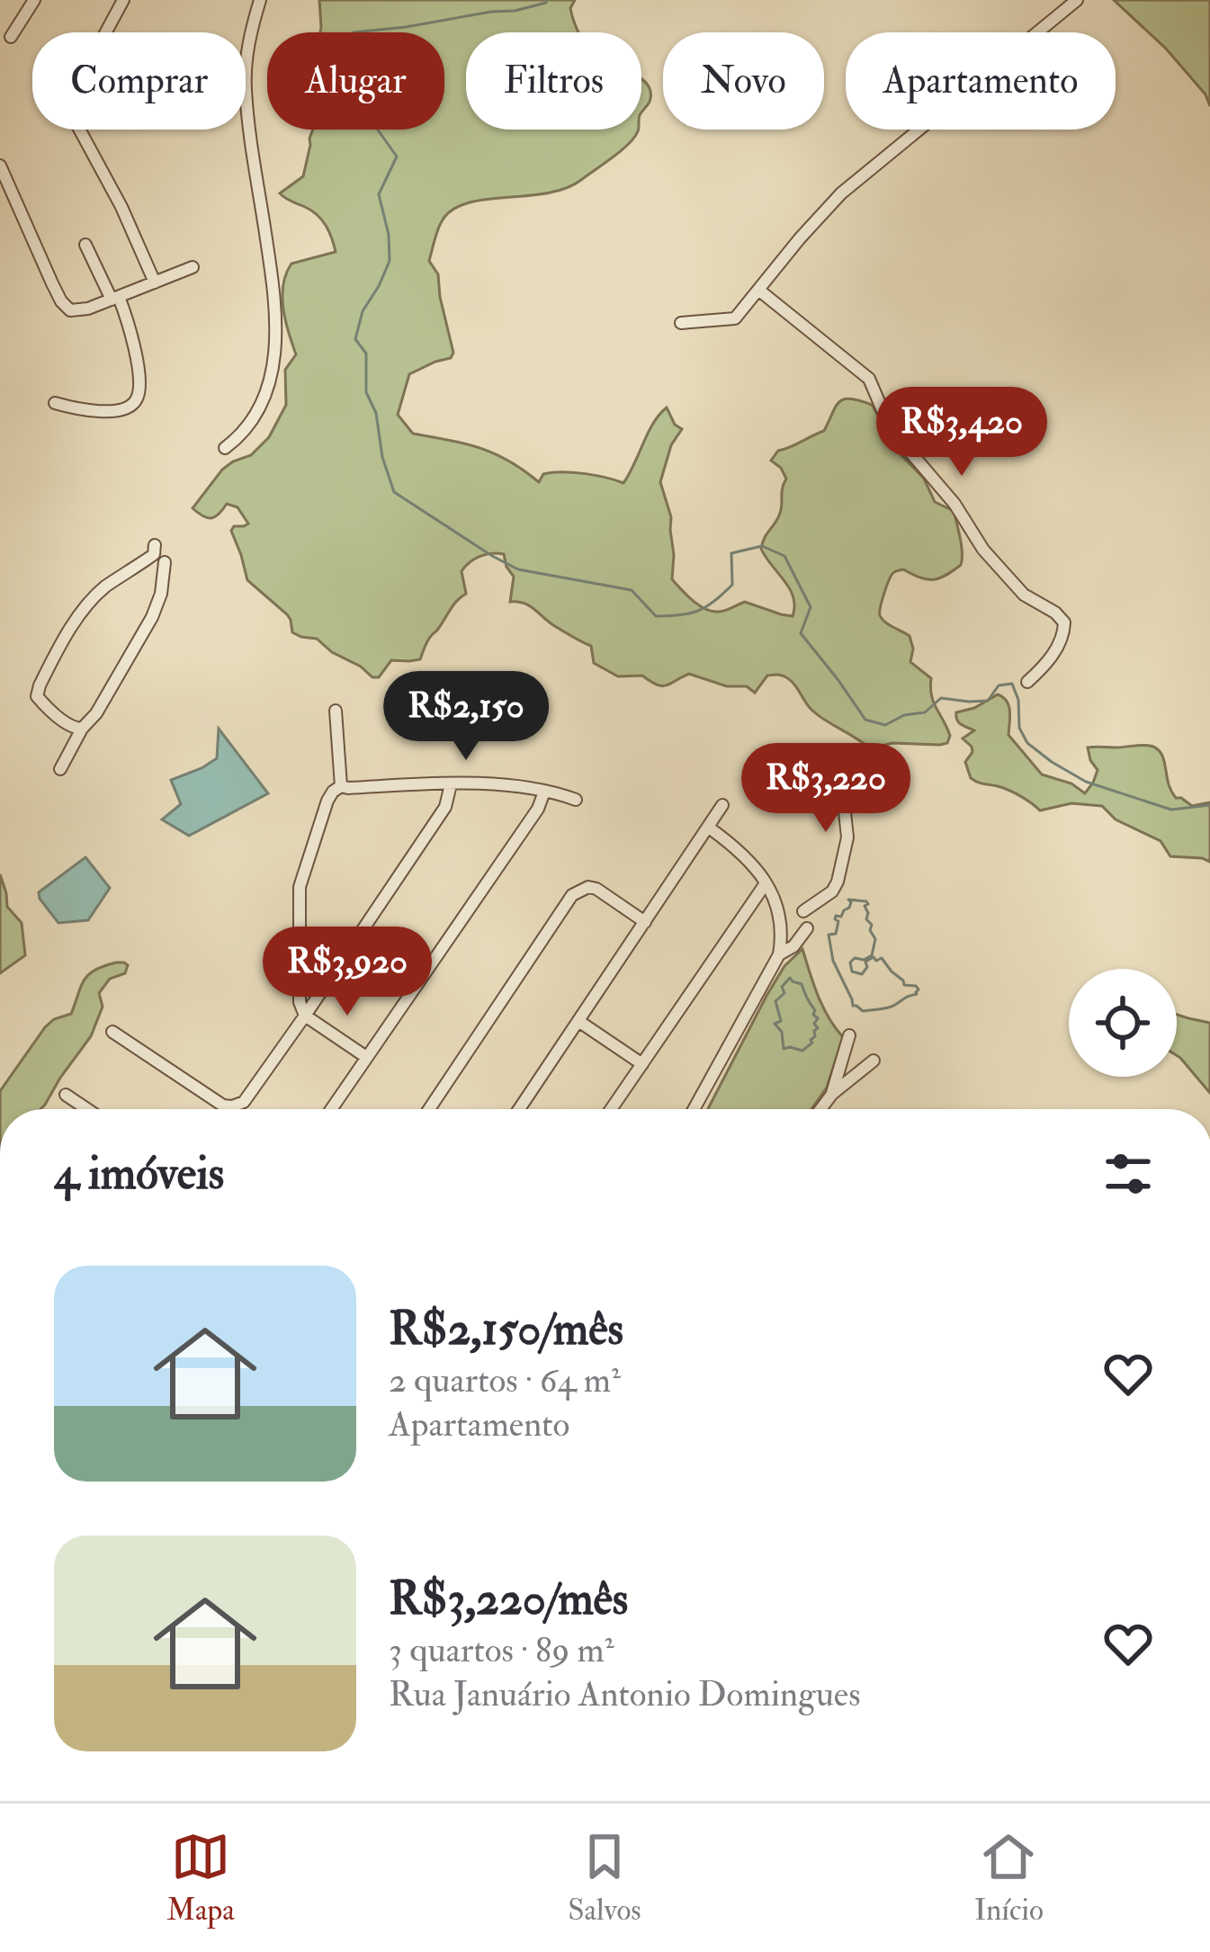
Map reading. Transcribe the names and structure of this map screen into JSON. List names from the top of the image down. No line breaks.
{"page":{"chip":["Comprar","Alugar","Filtros","Novo","Apartamento"],"price":["R$3,420","R$2,150","R$3,220","R$3,920"],"heading":"4 imóveis","list":[{"name":"R$2,150/mês","note":"2 quartos · 64 m² · Apartamento"},{"name":"R$3,220/mês","note":"3 quartos · 89 m² · Rua Januário Antonio Domingues"}],"tabs":["Mapa","Salvos","Início"]}}
